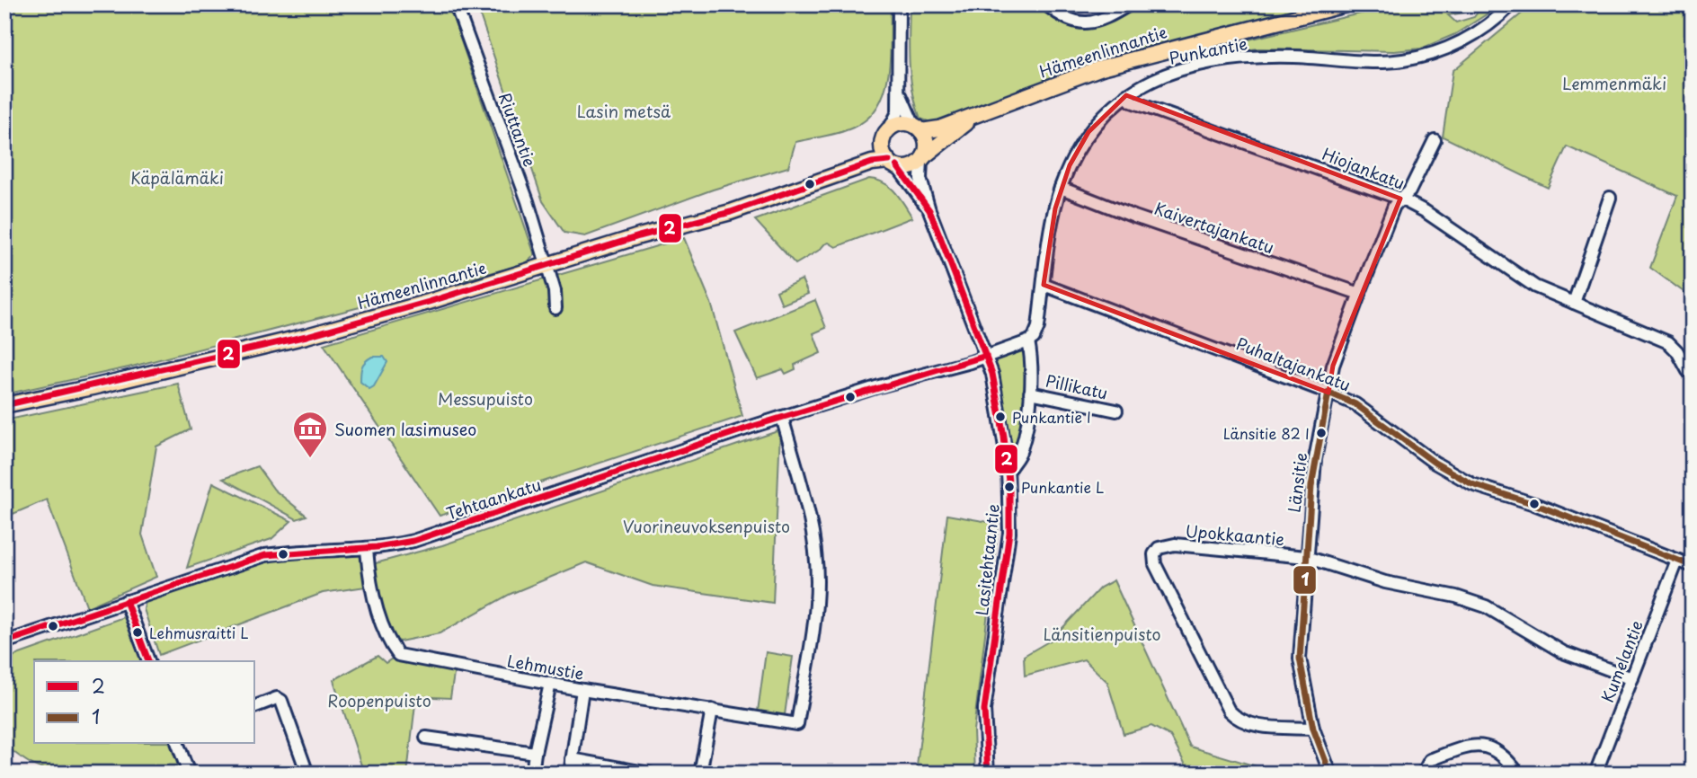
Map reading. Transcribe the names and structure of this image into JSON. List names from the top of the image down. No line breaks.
{"streets":{"main road":["Hämeenlinnantie"],"street":["Punkantie","Riuttantie","Hiojankatu","Kaivertajankatu","Puhaltajankatu","Pillikatu","Länsitie","Tehtaankatu","Upokkaantie","Lasitehtaantie","Kumelantie","Lehmustie"]},"crossings":[["Punkantie","Hiojankatu"],["Punkantie","Kaivertajankatu"],["Punkantie","Puhaltajankatu"],["Punkantie","Pillikatu"],["Punkantie","Lasitehtaantie"],["Hämeenlinnantie","Riuttantie"],["Hämeenlinnantie","Lasitehtaantie"],["Hiojankatu","Länsitie"],["Kaivertajankatu","Länsitie"],["Puhaltajankatu","Länsitie"],["Puhaltajankatu","Kumelantie"],["Länsitie","Upokkaantie"],["Tehtaankatu","Lasitehtaantie"],["Tehtaankatu","Lehmustie"],["Upokkaantie","Kumelantie"]],"parks":["Lemmenmäki","Lasin metsä","Käpälämäki","Messupuisto","Vuorineuvoksenpuisto","Länsitienpuisto","Roopenpuisto"],"places":{"other":["Punkantie I","Länsitie 82 I","Punkantie L","Lehmusraitti L"],"museum":["Suomen lasimuseo"]},"lines":["transit line 2","transit line 1"],"legend":["2","1"]}
